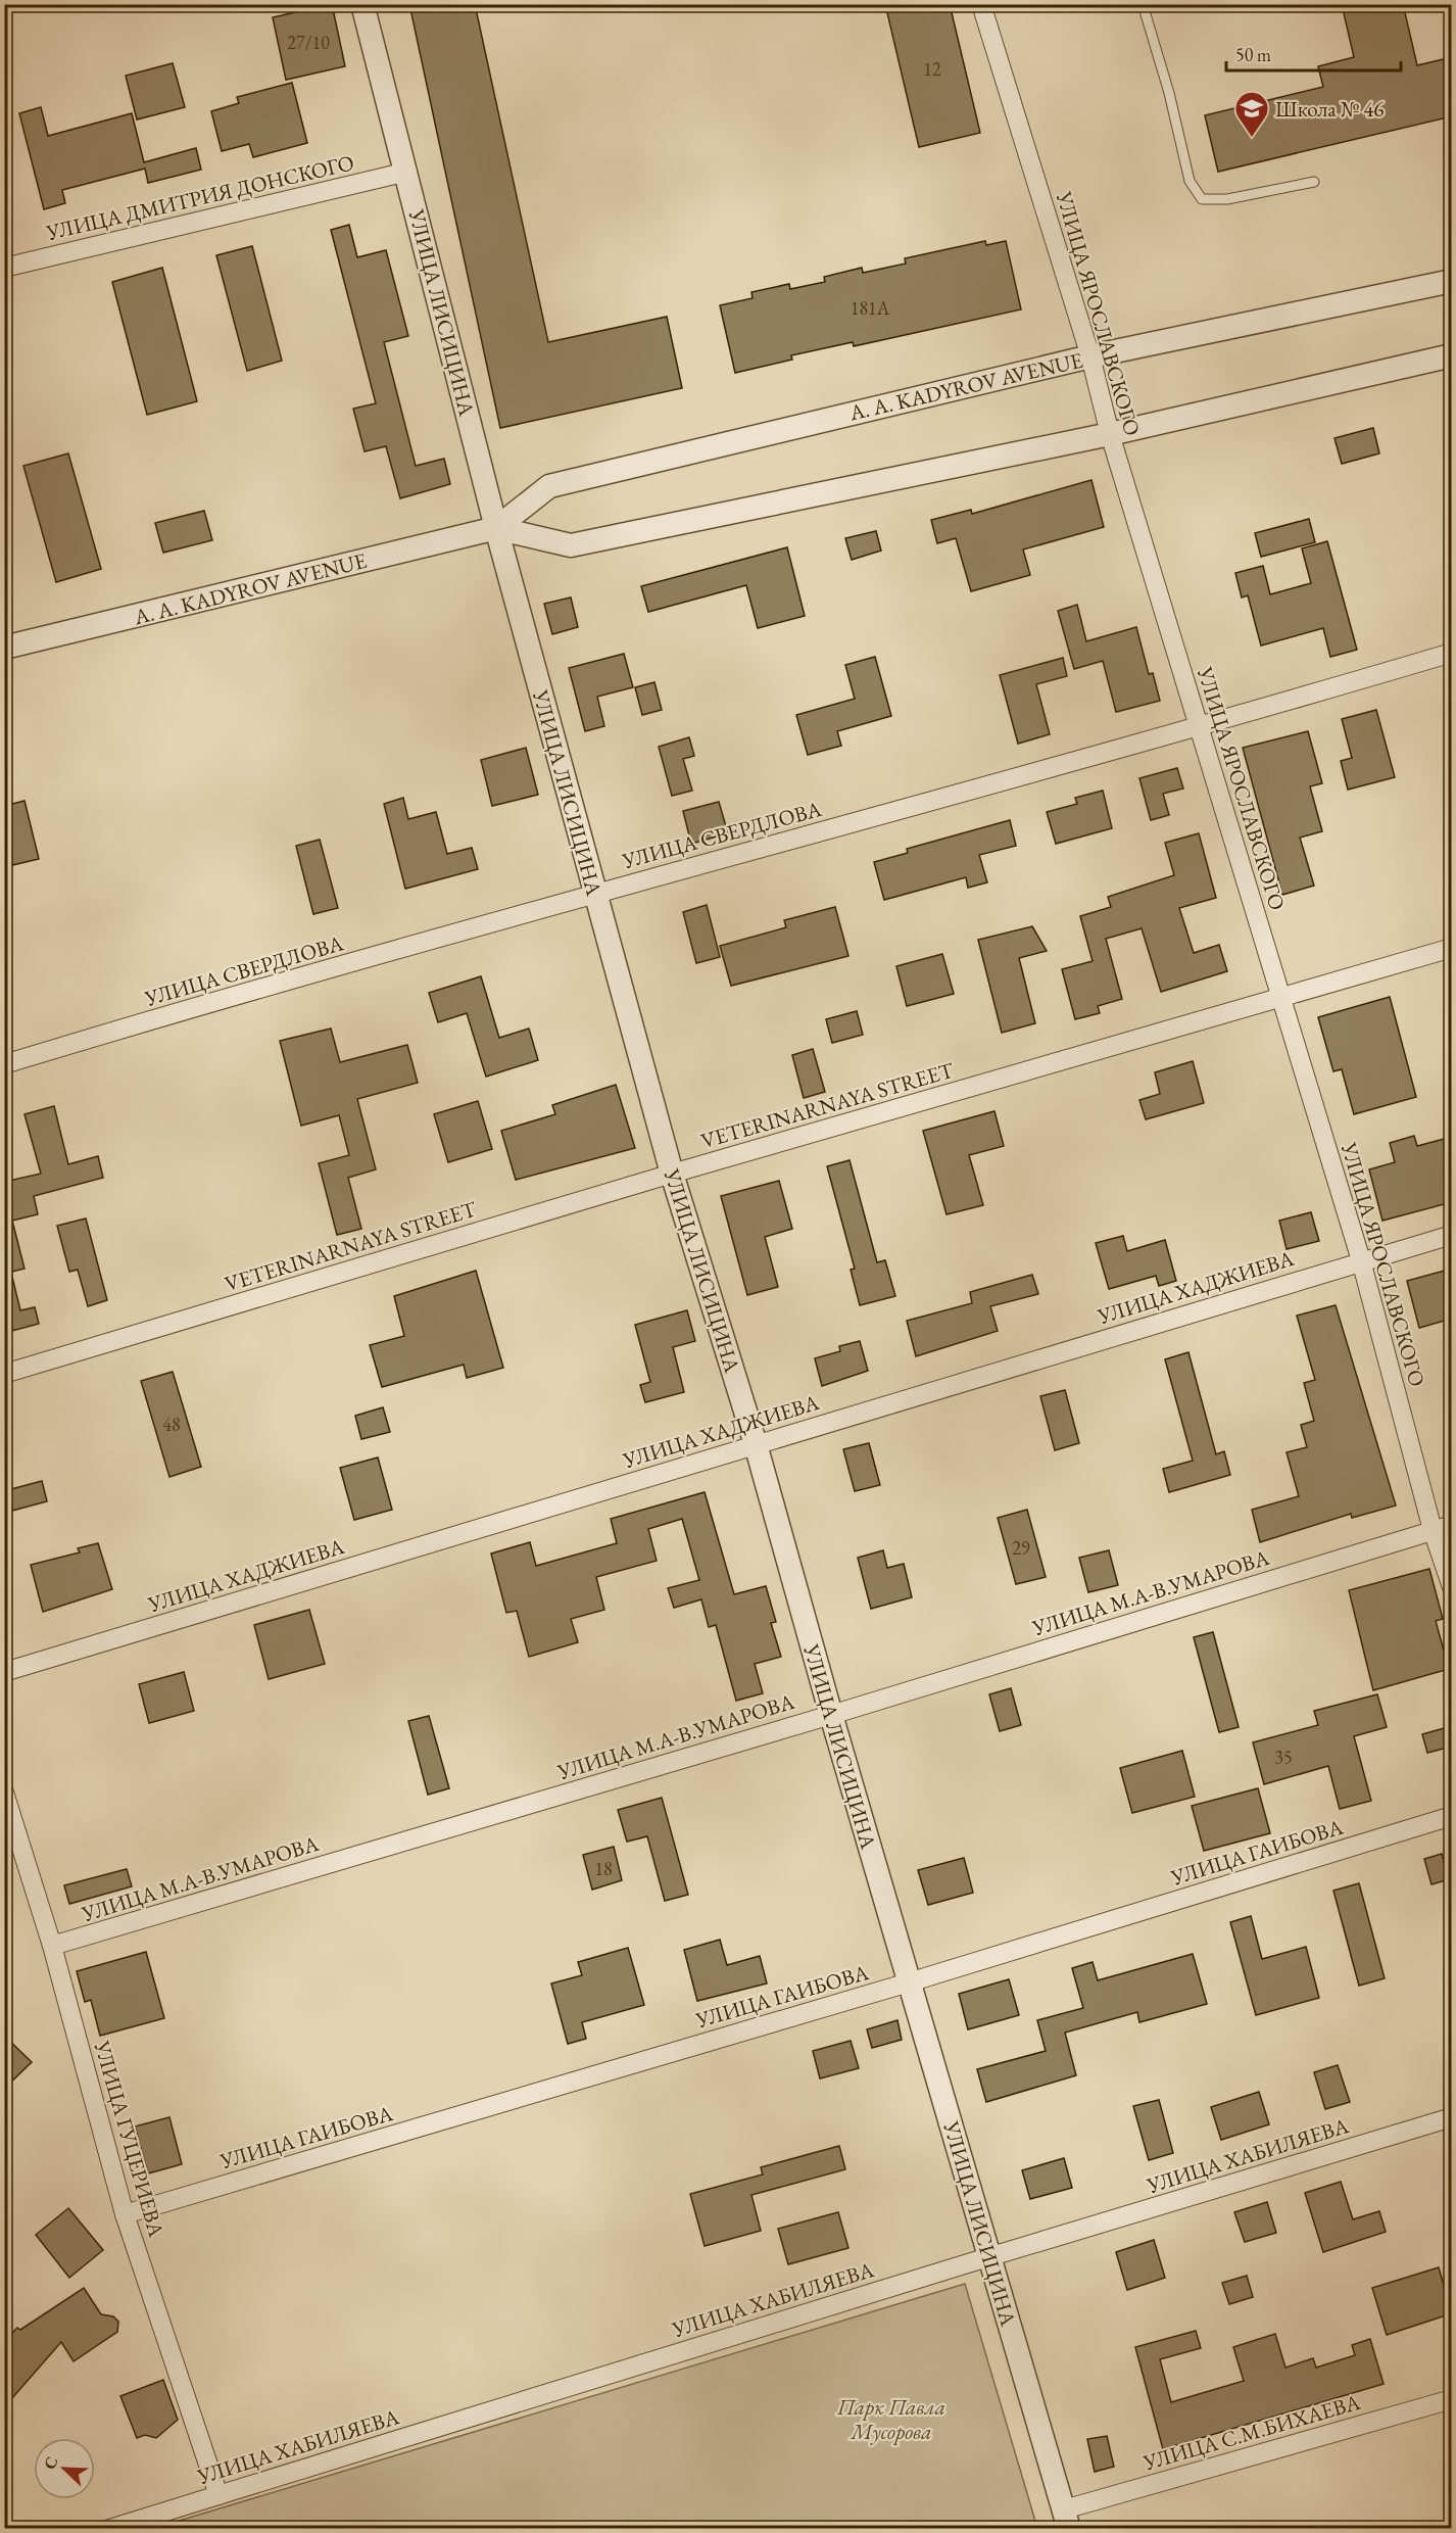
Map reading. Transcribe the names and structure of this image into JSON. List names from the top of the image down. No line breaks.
{"streets":{"street":["УЛИЦА ДМИТРИЯ ДОНСКОГО","УЛИЦА ЛИСИЦИНА","УЛИЦА ЯРОСЛАВСКОГО","A. A. KADYROV AVENUE","УЛИЦА СВЕРДЛОВА","VETERINARNAYA STREET","УЛИЦА ХАДЖИЕВА","УЛИЦА М.А-В.УМАРОВА","УЛИЦА ГАИБОВА","УЛИЦА ГУЦЕРИЕВА","УЛИЦА ХАБИЛЯЕВА","УЛИЦА С.М.БИХАЕВА"]},"crossings":[["УЛИЦА ДМИТРИЯ ДОНСКОГО","УЛИЦА ЛИСИЦИНА"],["УЛИЦА ЛИСИЦИНА","A. A. KADYROV AVENUE"],["УЛИЦА ЛИСИЦИНА","УЛИЦА СВЕРДЛОВА"],["УЛИЦА ЛИСИЦИНА","VETERINARNAYA STREET"],["УЛИЦА ЛИСИЦИНА","УЛИЦА ХАДЖИЕВА"],["УЛИЦА ЛИСИЦИНА","УЛИЦА М.А-В.УМАРОВА"],["УЛИЦА ЛИСИЦИНА","УЛИЦА ГАИБОВА"],["УЛИЦА ЛИСИЦИНА","УЛИЦА ХАБИЛЯЕВА"],["УЛИЦА ЛИСИЦИНА","УЛИЦА С.М.БИХАЕВА"],["УЛИЦА ЯРОСЛАВСКОГО","A. A. KADYROV AVENUE"],["УЛИЦА ЯРОСЛАВСКОГО","УЛИЦА СВЕРДЛОВА"],["УЛИЦА ЯРОСЛАВСКОГО","VETERINARNAYA STREET"],["УЛИЦА ЯРОСЛАВСКОГО","УЛИЦА ХАДЖИЕВА"],["УЛИЦА ЯРОСЛАВСКОГО","УЛИЦА М.А-В.УМАРОВА"],["УЛИЦА М.А-В.УМАРОВА","УЛИЦА ГУЦЕРИЕВА"],["УЛИЦА ГАИБОВА","УЛИЦА ГУЦЕРИЕВА"],["УЛИЦА ГУЦЕРИЕВА","УЛИЦА ХАБИЛЯЕВА"]],"parks":["Парк Павла Мусорова"],"places":{"school or university":["Школа № 46"]},"house_numbers":["27/10","12","181А","48","29","35","18"],"scale_bar":"50 m","north":"top left"}
